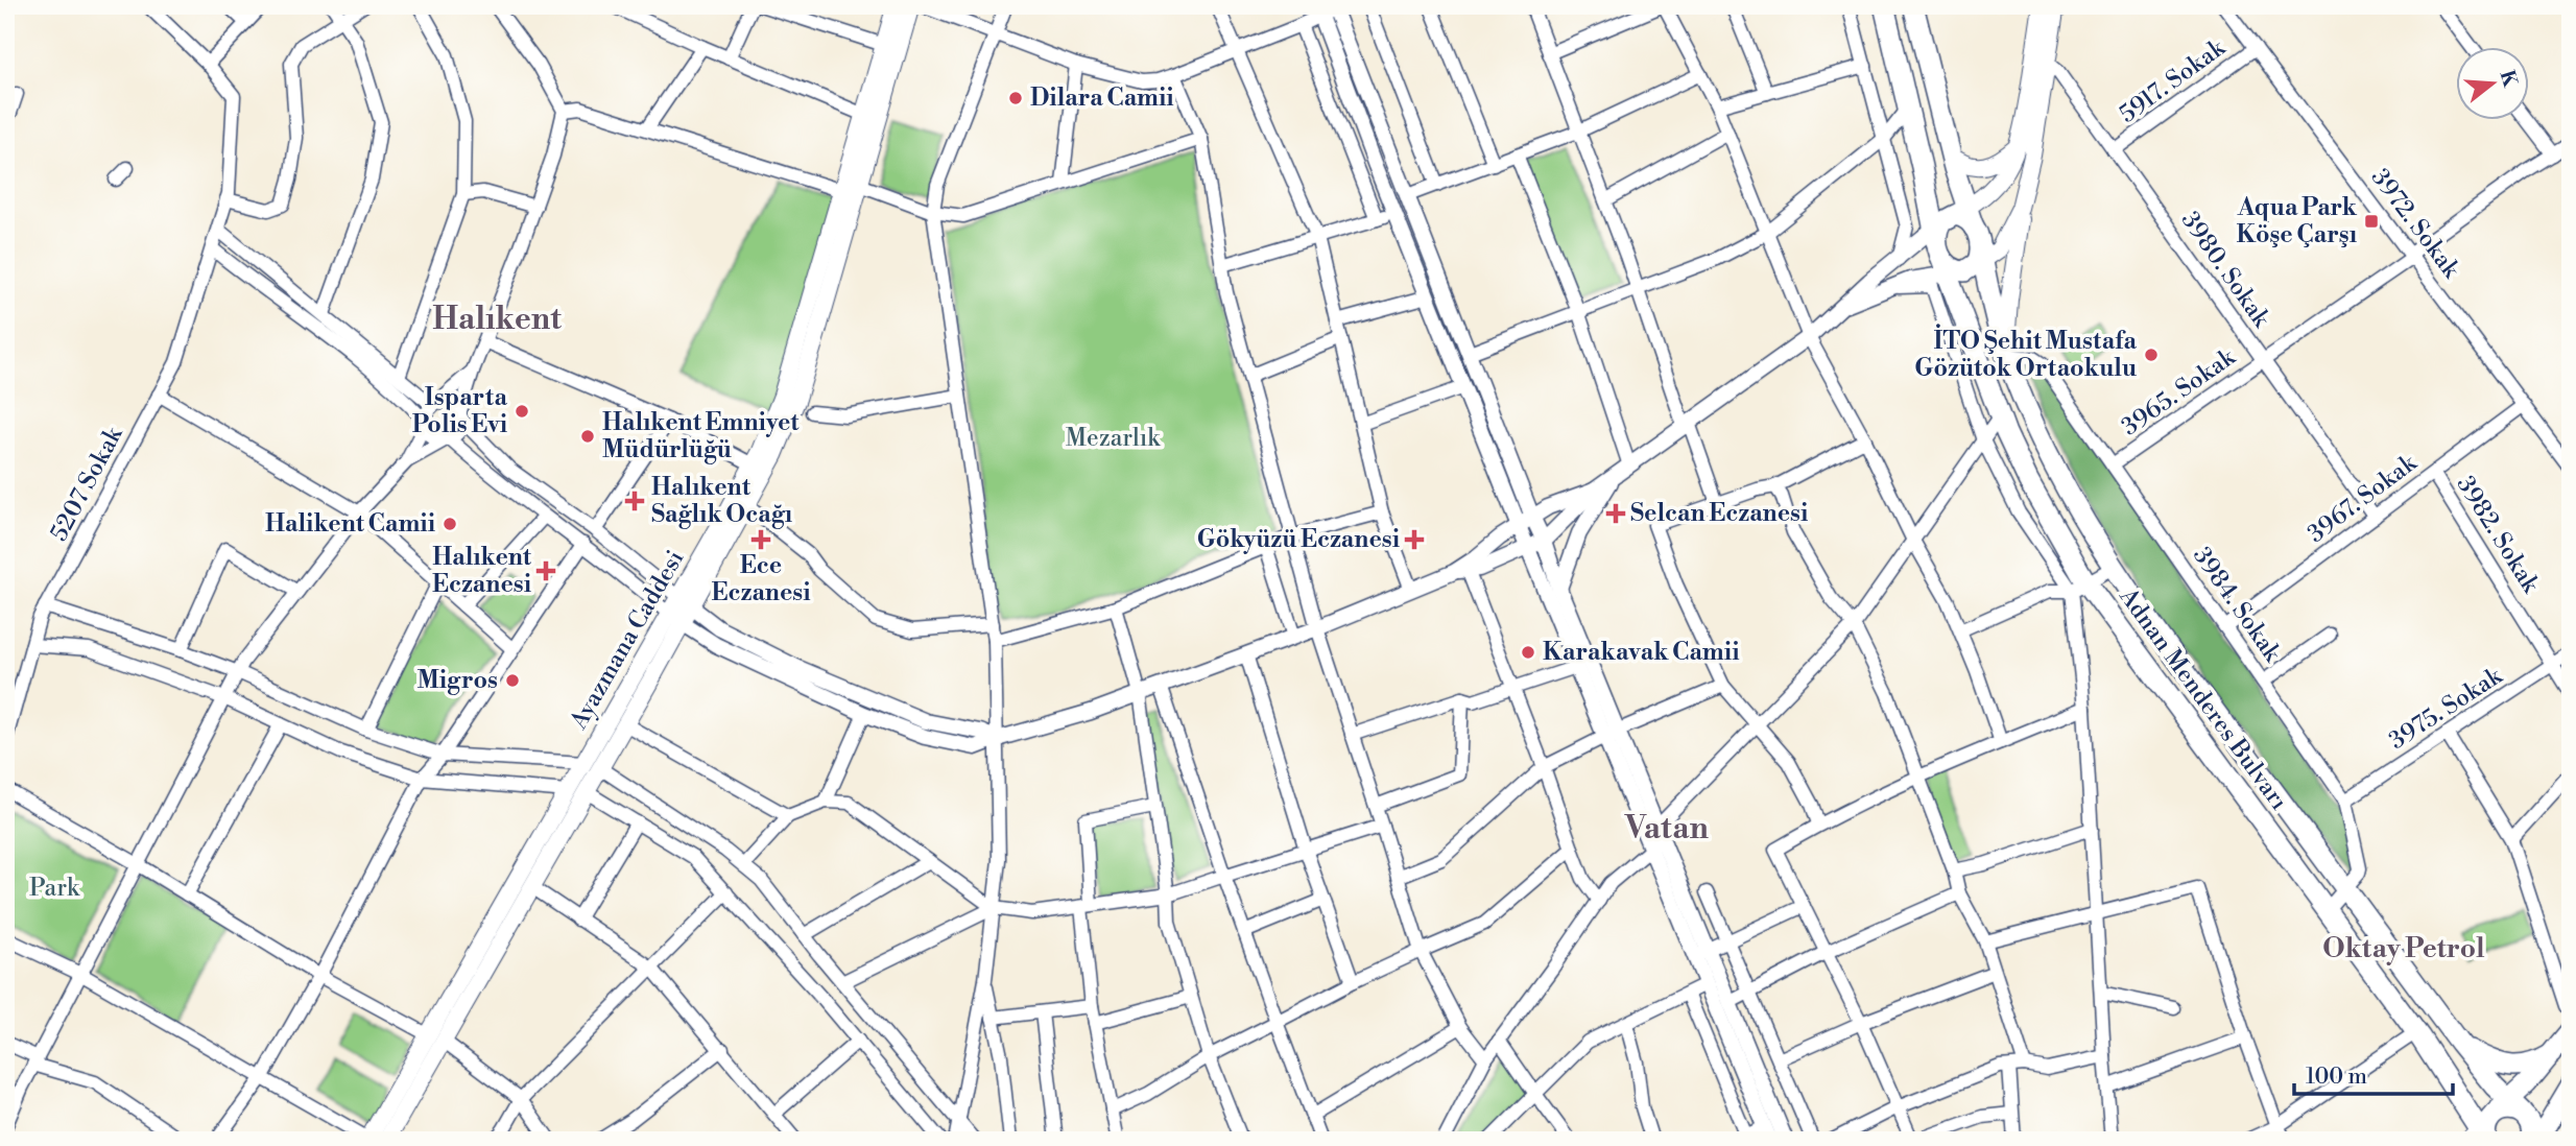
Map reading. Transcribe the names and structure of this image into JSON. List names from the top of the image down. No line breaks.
{"streets":{"main road":["Ayazmana Caddesi","Adnan Menderes Bulvarı"],"street":["5917. Sokak","3972. Sokak","3980. Sokak","3965. Sokak","5207 Sokak","3967. Sokak","3982. Sokak","3984. Sokak","3975. Sokak"]},"crossings":[["5917. Sokak","3972. Sokak"],["5917. Sokak","3980. Sokak"],["3972. Sokak","3965. Sokak"],["3972. Sokak","3967. Sokak"],["3980. Sokak","3965. Sokak"],["3980. Sokak","3967. Sokak"],["3965. Sokak","3984. Sokak"],["3967. Sokak","3982. Sokak"],["3967. Sokak","3984. Sokak"],["3982. Sokak","3975. Sokak"],["3984. Sokak","Adnan Menderes Bulvarı"],["3984. Sokak","3975. Sokak"]],"districts":["Halıkent","Vatan","Oktay Petrol"],"parks":["Mezarlık","Park"],"places":{"other":["Dilara Camii","İTO Şehit Mustafa Gözütok Ortaokulu","Isparta Polis Evi","Halıkent Emniyet Müdürlüğü","Halikent Camii","Karakavak Camii","Migros"],"transit":["Aqua Park Köşe Çarşı"],"health":["Halıkent Sağlık Ocağı","Selcan Eczanesi","Ece Eczanesi","Gökyüzü Eczanesi","Halıkent Eczanesi"]},"scale_bar":"100 m","north":"right"}
